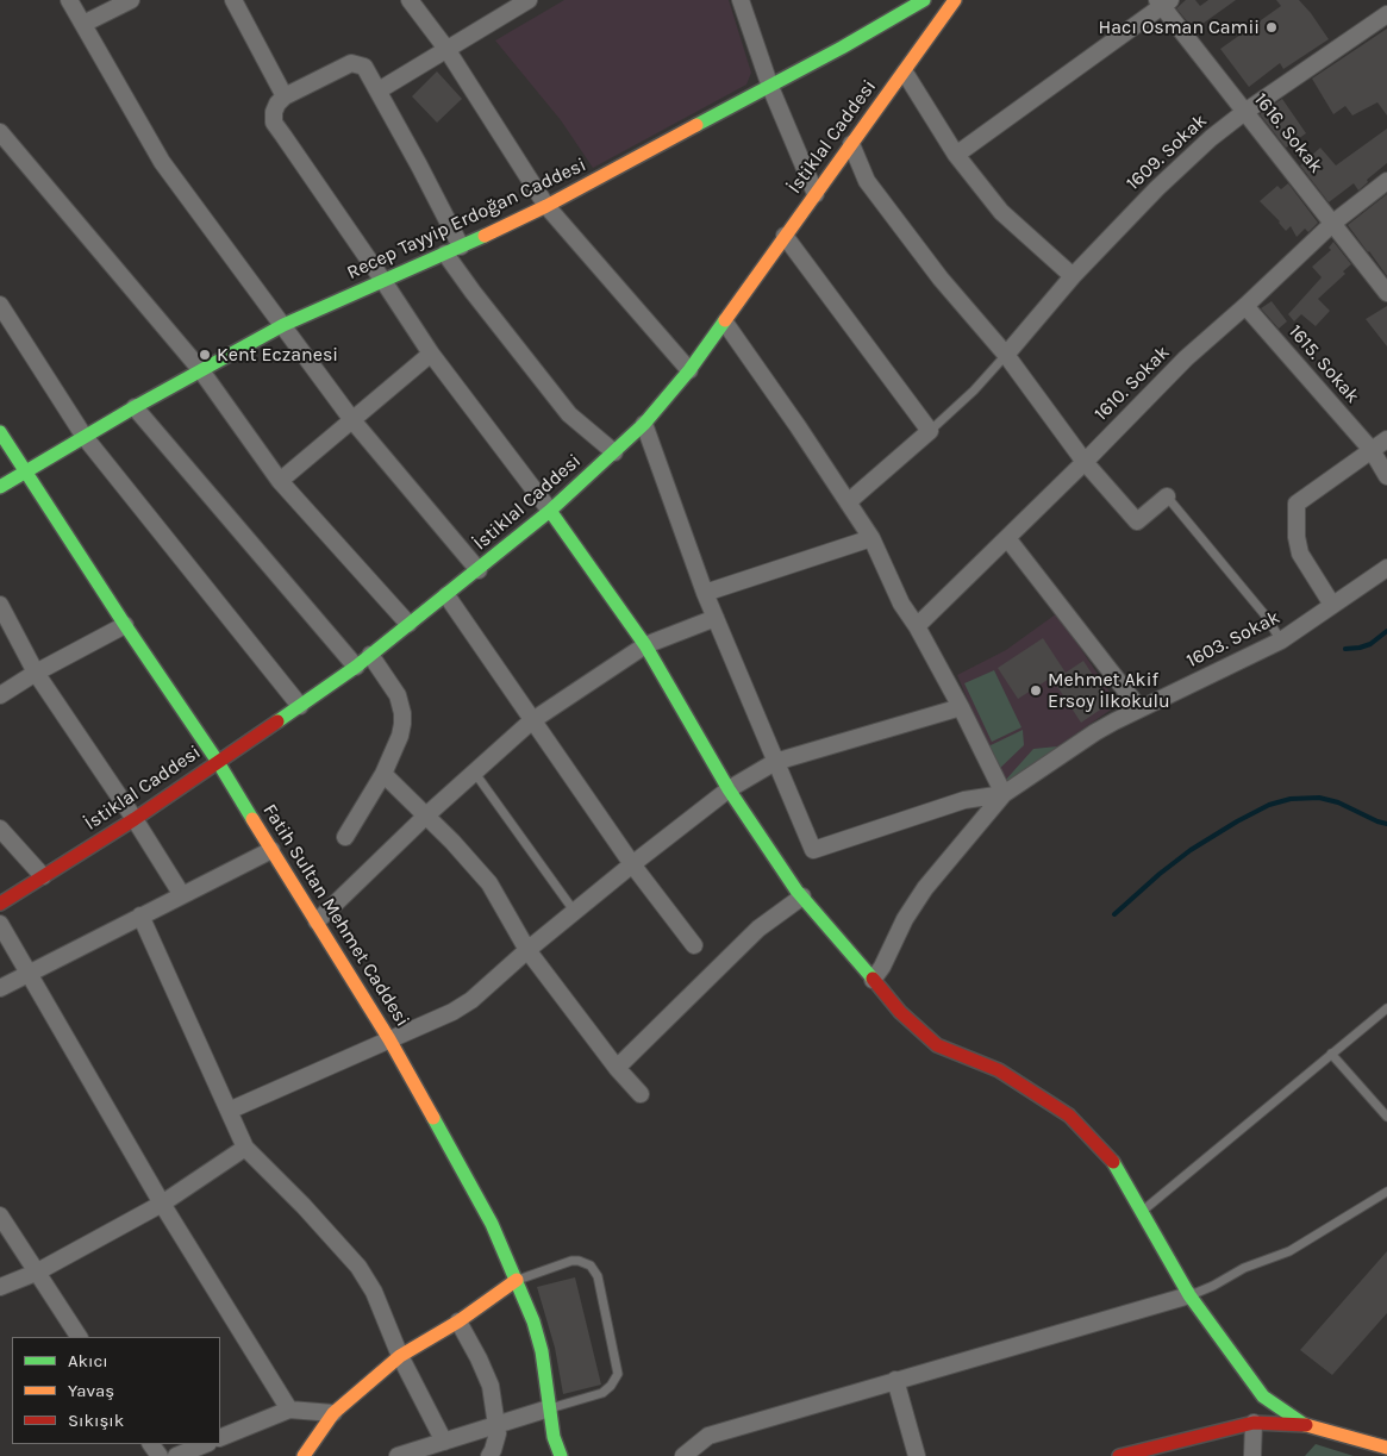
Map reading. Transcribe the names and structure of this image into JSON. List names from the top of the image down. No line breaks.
{"streets":{"street":["1616. Sokak","İstiklal Caddesi","1609. Sokak","Recep Tayyip Erdoğan Caddesi","1615. Sokak","1610. Sokak","1603. Sokak","Fatih Sultan Mehmet Caddesi"]},"crossings":[["1616. Sokak","1609. Sokak"],["1616. Sokak","1610. Sokak"],["İstiklal Caddesi","Fatih Sultan Mehmet Caddesi"],["Recep Tayyip Erdoğan Caddesi","Fatih Sultan Mehmet Caddesi"],["1615. Sokak","1610. Sokak"]],"places":["Hacı Osman Camii","Kent Eczanesi","Mehmet Akif Ersoy İlkokulu"],"legend":["Akıcı","Yavaş","Sıkışık"]}
